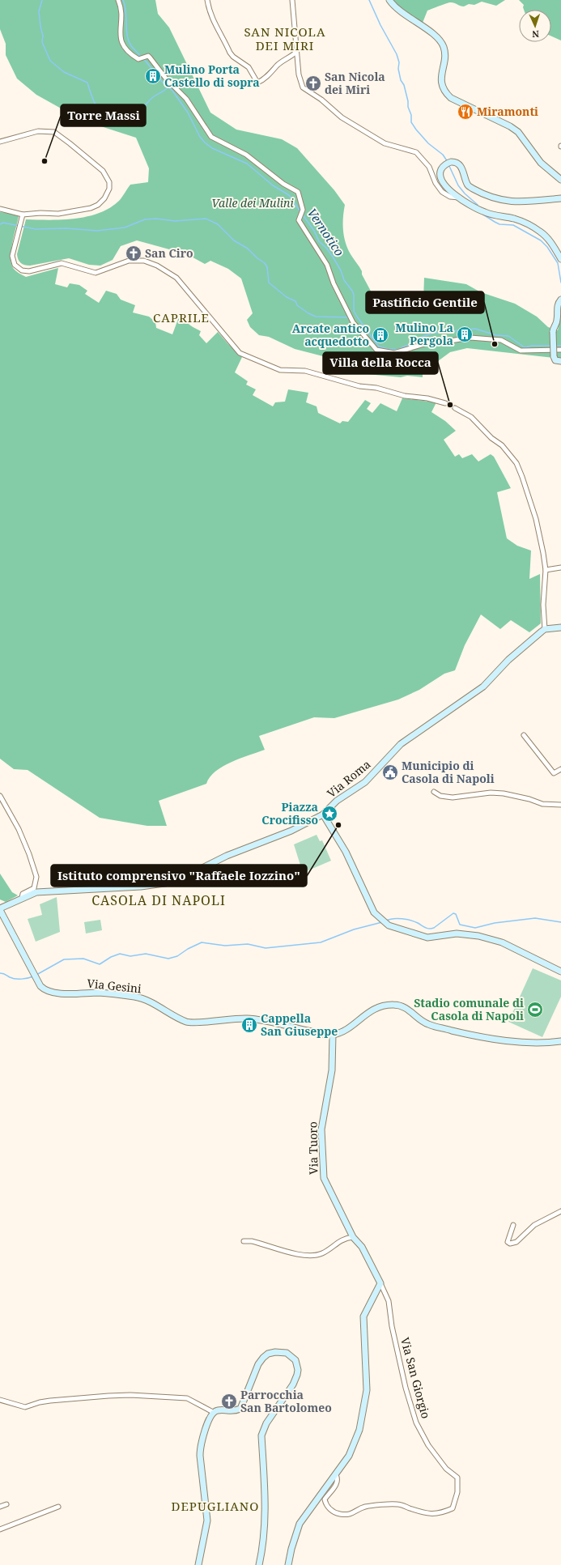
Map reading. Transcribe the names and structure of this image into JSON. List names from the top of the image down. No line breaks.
{"streets":{"street":["Via Roma","Via Gesini","Via Tuoro","Via San Giorgio"]},"crossings":[["Via Roma","Via Gesini"],["Via Gesini","Via Tuoro"],["Via Tuoro","Via San Giorgio"]],"districts":["SAN NICOLA DEI MIRI","CAPRILE","CASOLA DI NAPOLI","DEPUGLIANO"],"water":["Vernotico"],"parks":["Valle dei Mulini"],"places":{"building":["Mulino Porta Castello di sopra","Mulino La Pergola","Arcate antico acquedotto","Cappella San Giuseppe"],"church":["San Nicola dei Miri","San Ciro","Parrocchia San Bartolomeo"],"restaurant":["Miramonti"],"other":["Torre Massi","Pastificio Gentile","Villa della Rocca","Istituto comprensivo \"Raffaele Iozzino\""],"public building":["Municipio di Casola di Napoli"],"place":["Piazza Crocifisso"],"sports":["Stadio comunale di Casola di Napoli"]},"north":"bottom"}
